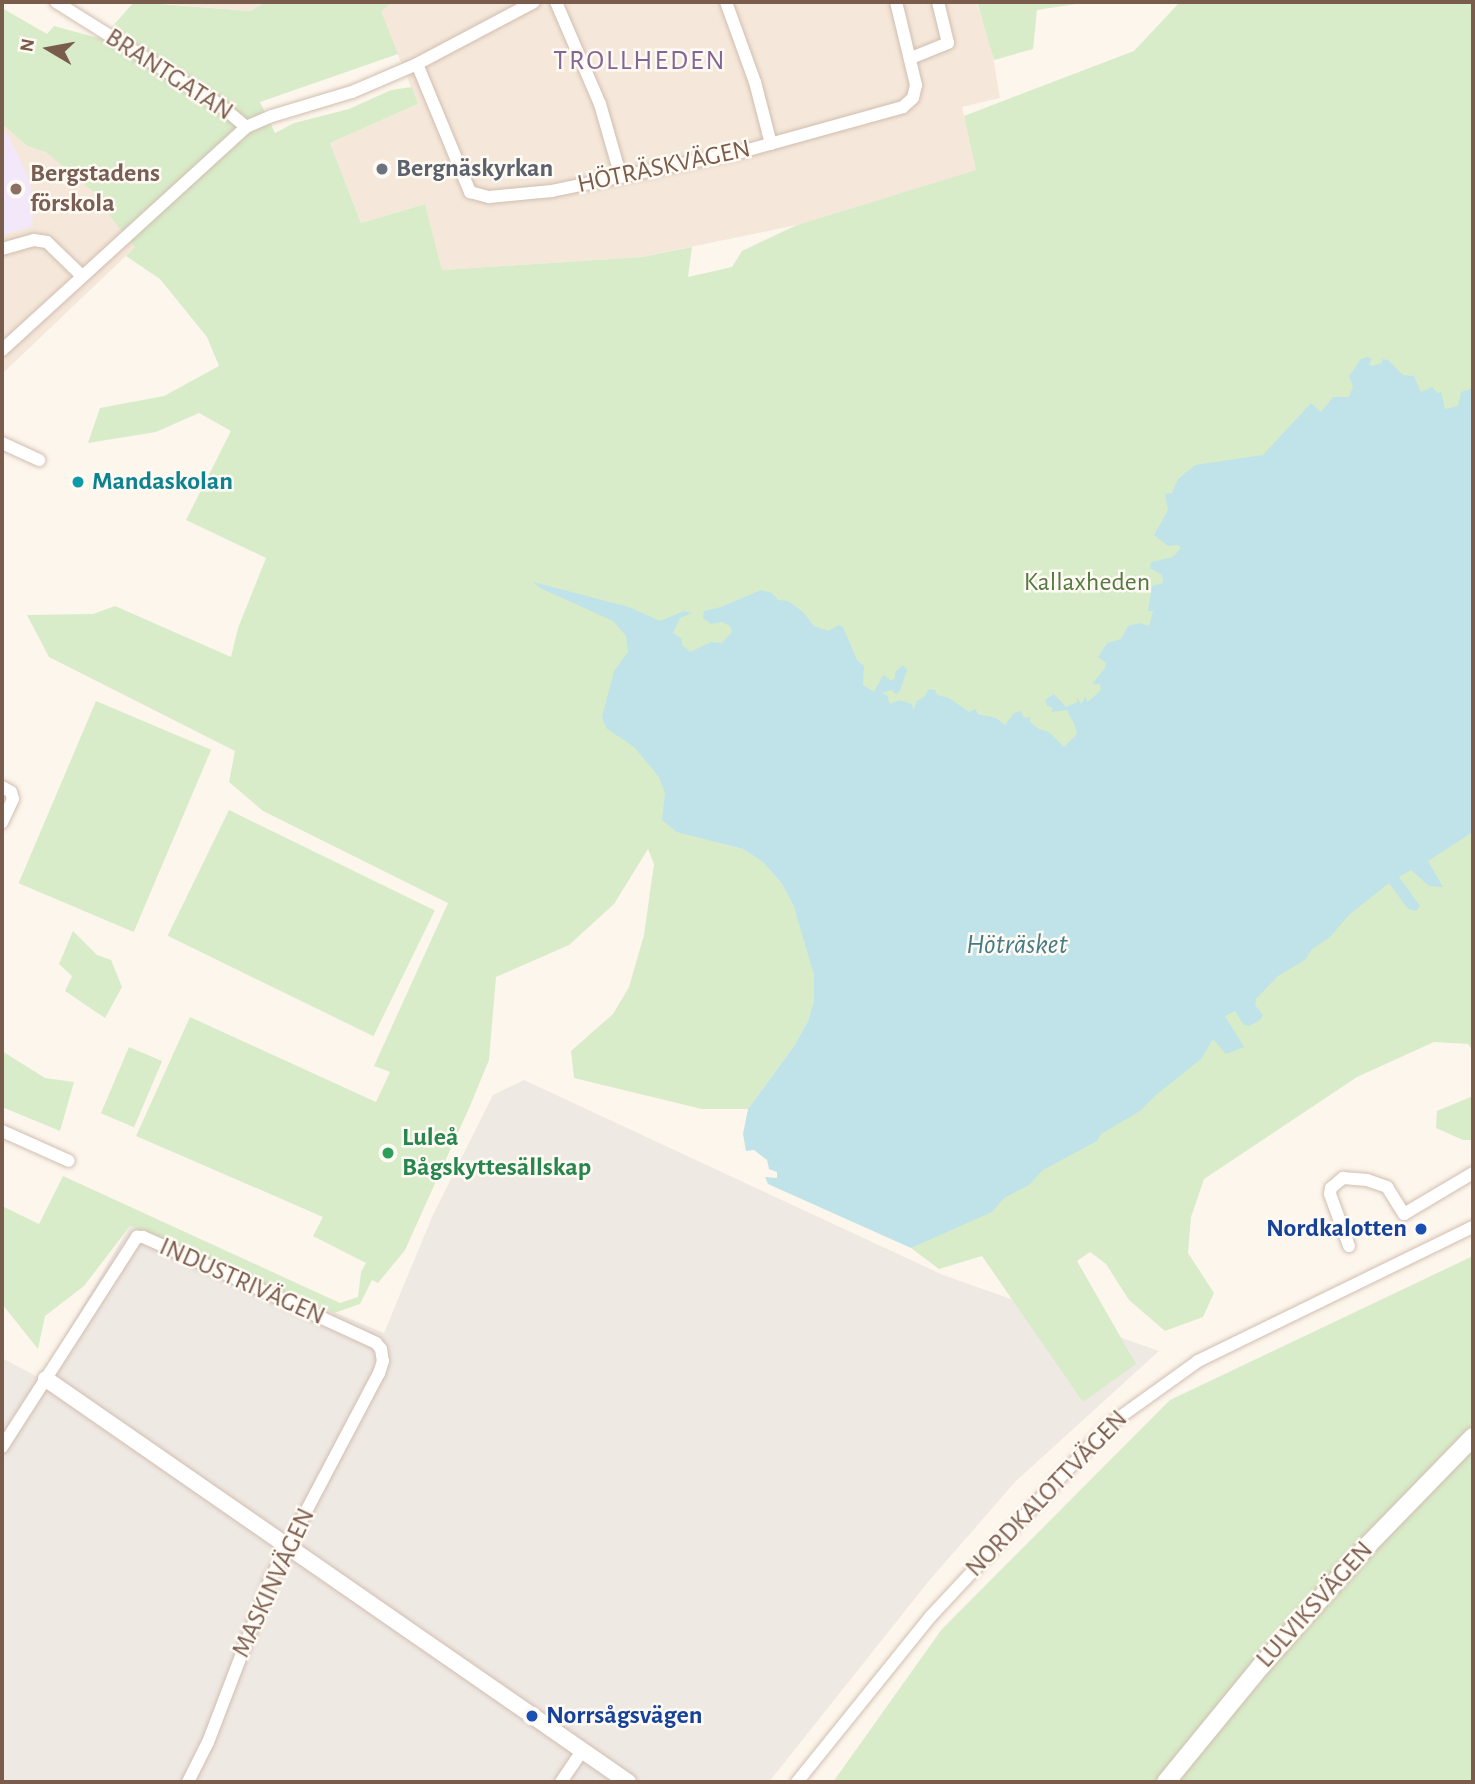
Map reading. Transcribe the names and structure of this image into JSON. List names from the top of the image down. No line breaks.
{"streets":{"main road":["LULVIKSVÄGEN"],"street":["BRANTGATAN","HÖTRÄSKVÄGEN","INDUSTRIVÄGEN","NORDKALOTTVÄGEN","MASKINVÄGEN"]},"crossings":[["INDUSTRIVÄGEN","MASKINVÄGEN"]],"districts":["TROLLHEDEN"],"water":["Höträsket"],"parks":["Kallaxheden"],"places":["Bergnäskyrkan","Bergstadens förskola","Mandaskolan","Luleå Bågskyttesällskap","Nordkalotten","Norrsågsvägen"],"north":"left"}
